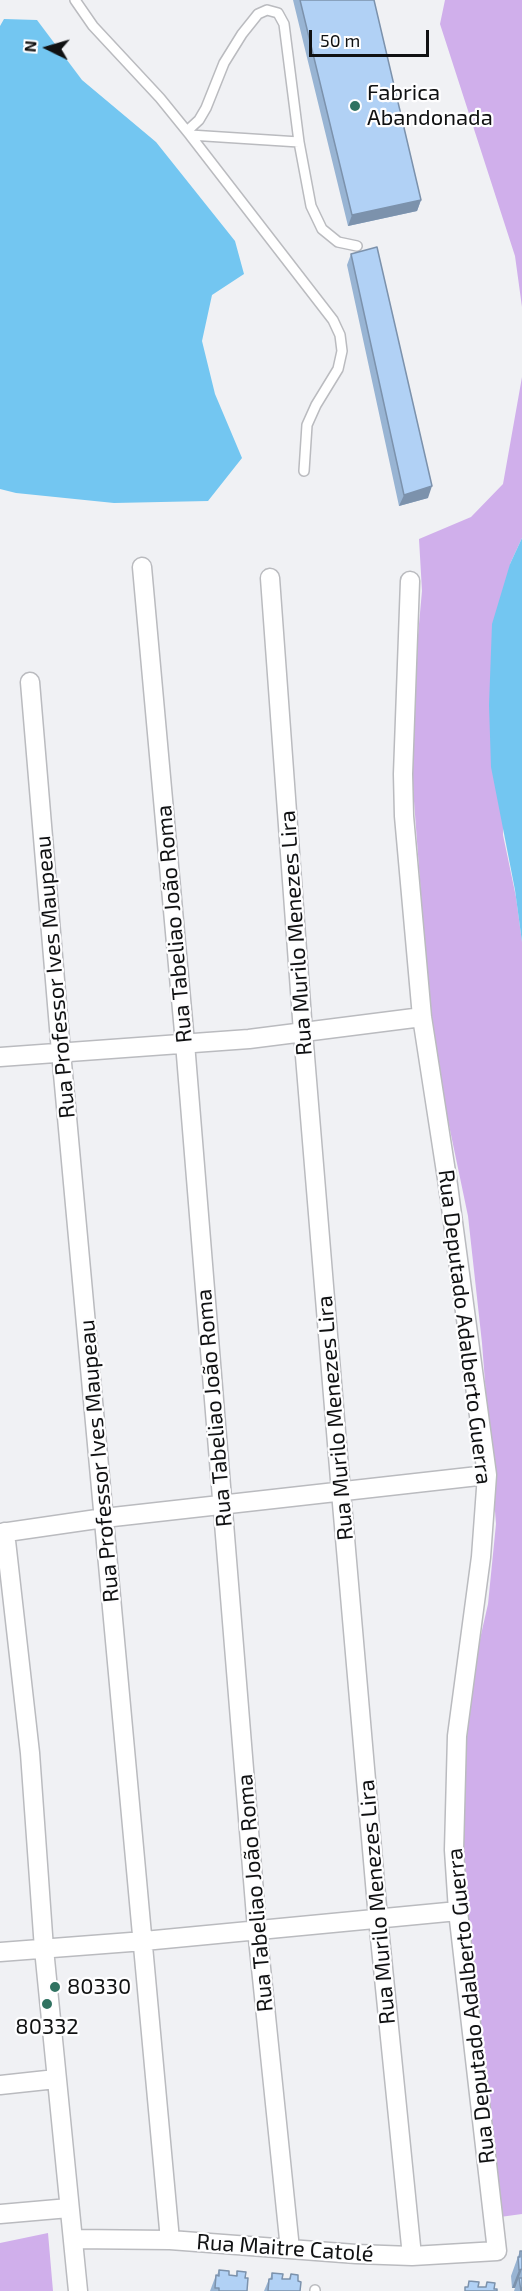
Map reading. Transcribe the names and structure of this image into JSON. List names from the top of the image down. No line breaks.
{"streets":{"street":["Rua Tabeliao João Roma","Rua Murilo Menezes Lira","Rua Professor Ives Maupeau","Rua Deputado Adalberto Guerra","Rua Maitre Catolé"]},"crossings":[["Rua Tabeliao João Roma","Rua Maitre Catolé"],["Rua Murilo Menezes Lira","Rua Maitre Catolé"],["Rua Professor Ives Maupeau","Rua Maitre Catolé"],["Rua Deputado Adalberto Guerra","Rua Maitre Catolé"]],"places":["Fabrica Abandonada","80330","80332"],"scale_bar":"50 m","north":"left"}
